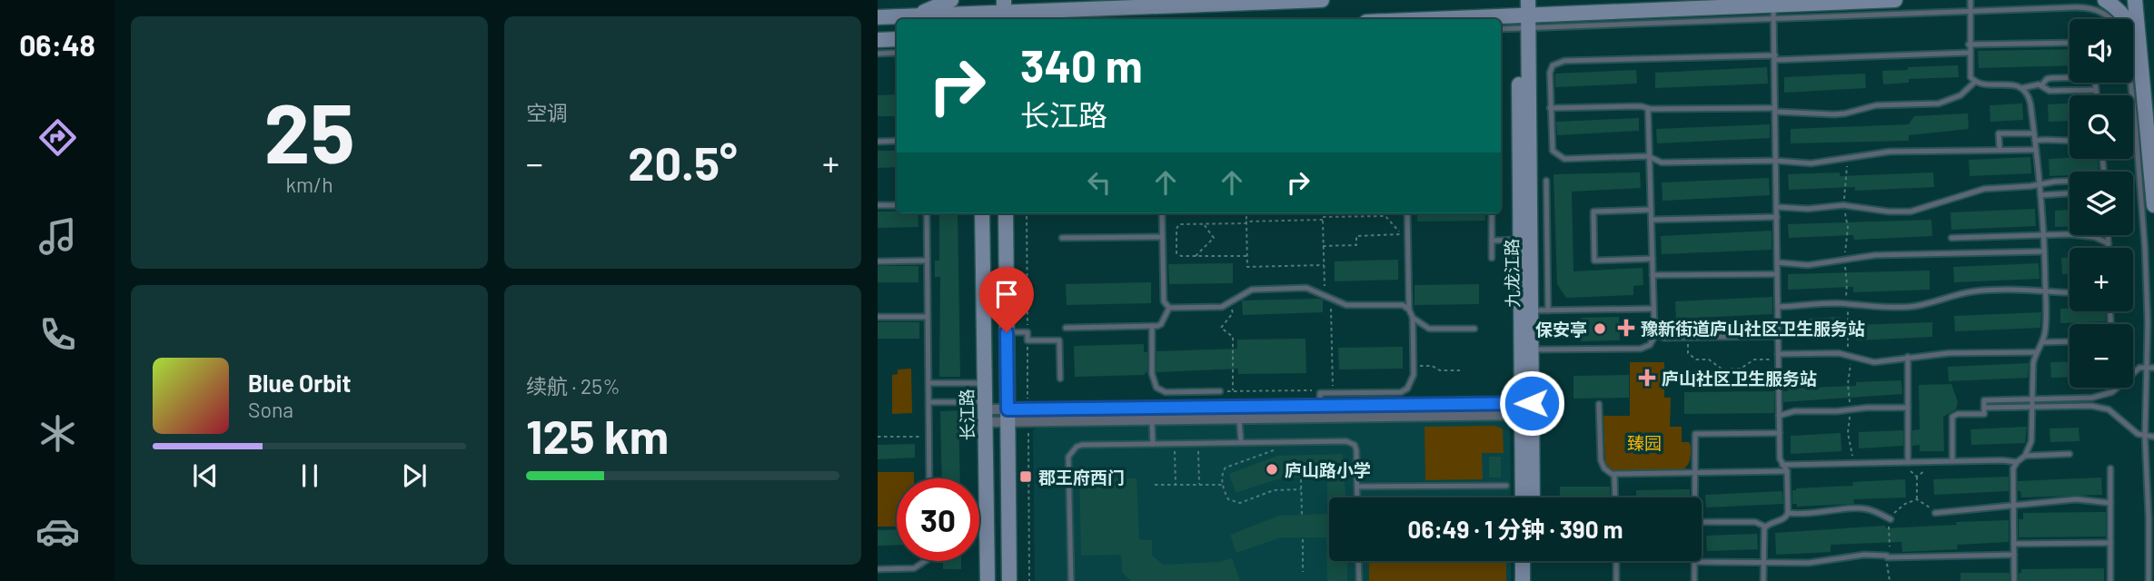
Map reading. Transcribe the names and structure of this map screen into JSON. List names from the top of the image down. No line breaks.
{"streets":{"street":["九龙江路","长江路"]},"parks":["臻园"],"places":{"health":["豫新街道庐山社区卫生服务站","庐山社区卫生服务站"],"other":["保安亭","庐山路小学"],"transit":["郡王府西门"]},"page":{"tabs":"06:48","tile":[["25","km/h"],"空调",["续航 · 25%","125 km"]],"map_buttons":["+","−"],"turn":["340 m","长江路"],"heat":["−","20.5°","+"],"song":["Blue Orbit","Sona"],"limit":"30","trip":"06:49 · 1 分钟 · 390 m"}}
